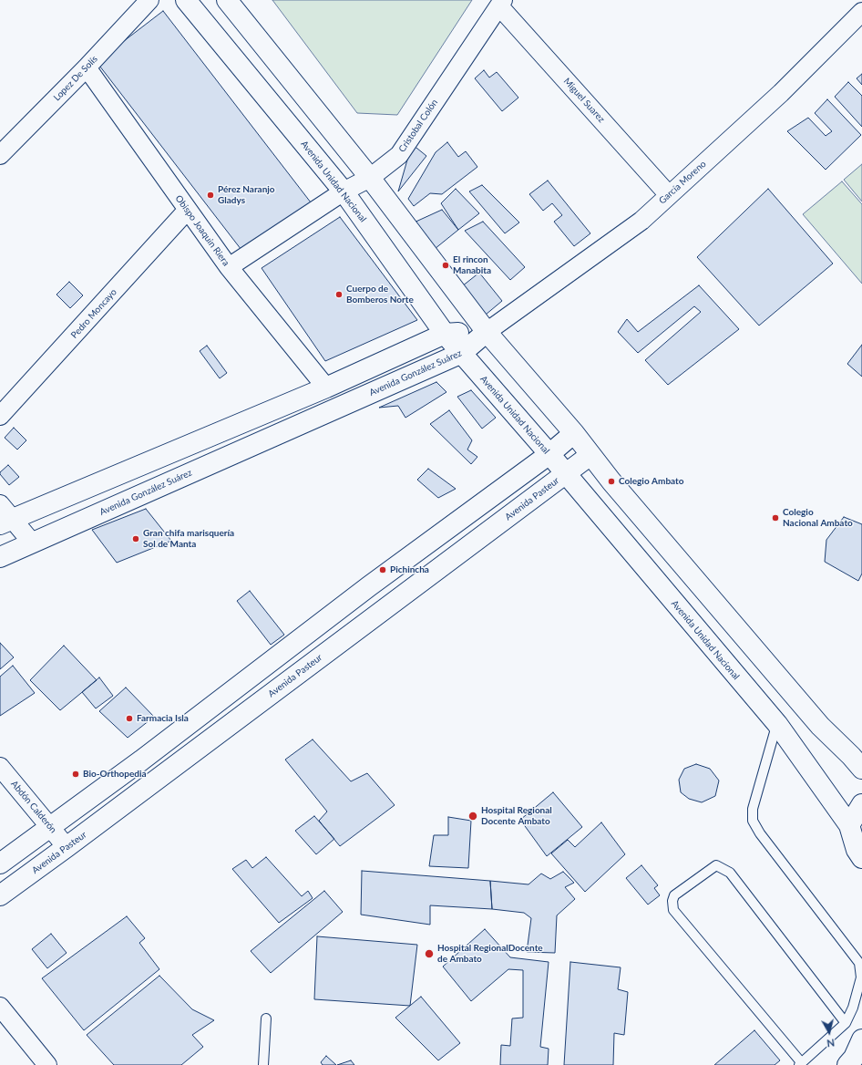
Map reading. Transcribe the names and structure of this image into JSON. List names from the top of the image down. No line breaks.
{"streets":{"main road":["Avenida Unidad Nacional","Avenida González Suárez","Avenida Pasteur"],"street":["Lopez De Solís","Miguel Suarez","Cristobal Colón","García Moreno","Obispo Joaquin Riera","Pedro Moncayo","Abdón Calderón"]},"crossings":[["Lopez De Solís","Obispo Joaquin Riera"],["Miguel Suarez","Cristobal Colón"],["Miguel Suarez","García Moreno"],["Cristobal Colón","Avenida Unidad Nacional"],["Cristobal Colón","Obispo Joaquin Riera"],["Avenida Unidad Nacional","Avenida González Suárez"],["Avenida Unidad Nacional","Avenida Pasteur"],["García Moreno","Avenida González Suárez"],["Obispo Joaquin Riera","Pedro Moncayo"],["Avenida Pasteur","Abdón Calderón"]],"places":["Pérez Naranjo Gladys","El rincon Manabita","Cuerpo de Bomberos Norte","Colegio Ambato","Colegio Nacional Ambato","Gran chifa marisquería Sol de Manta","Pichincha","Farmacia Isla","Bio-Orthopedia","Hospital Regional Docente Ambato","Hospital RegionalDocente de Ambato"],"north":"bottom"}
